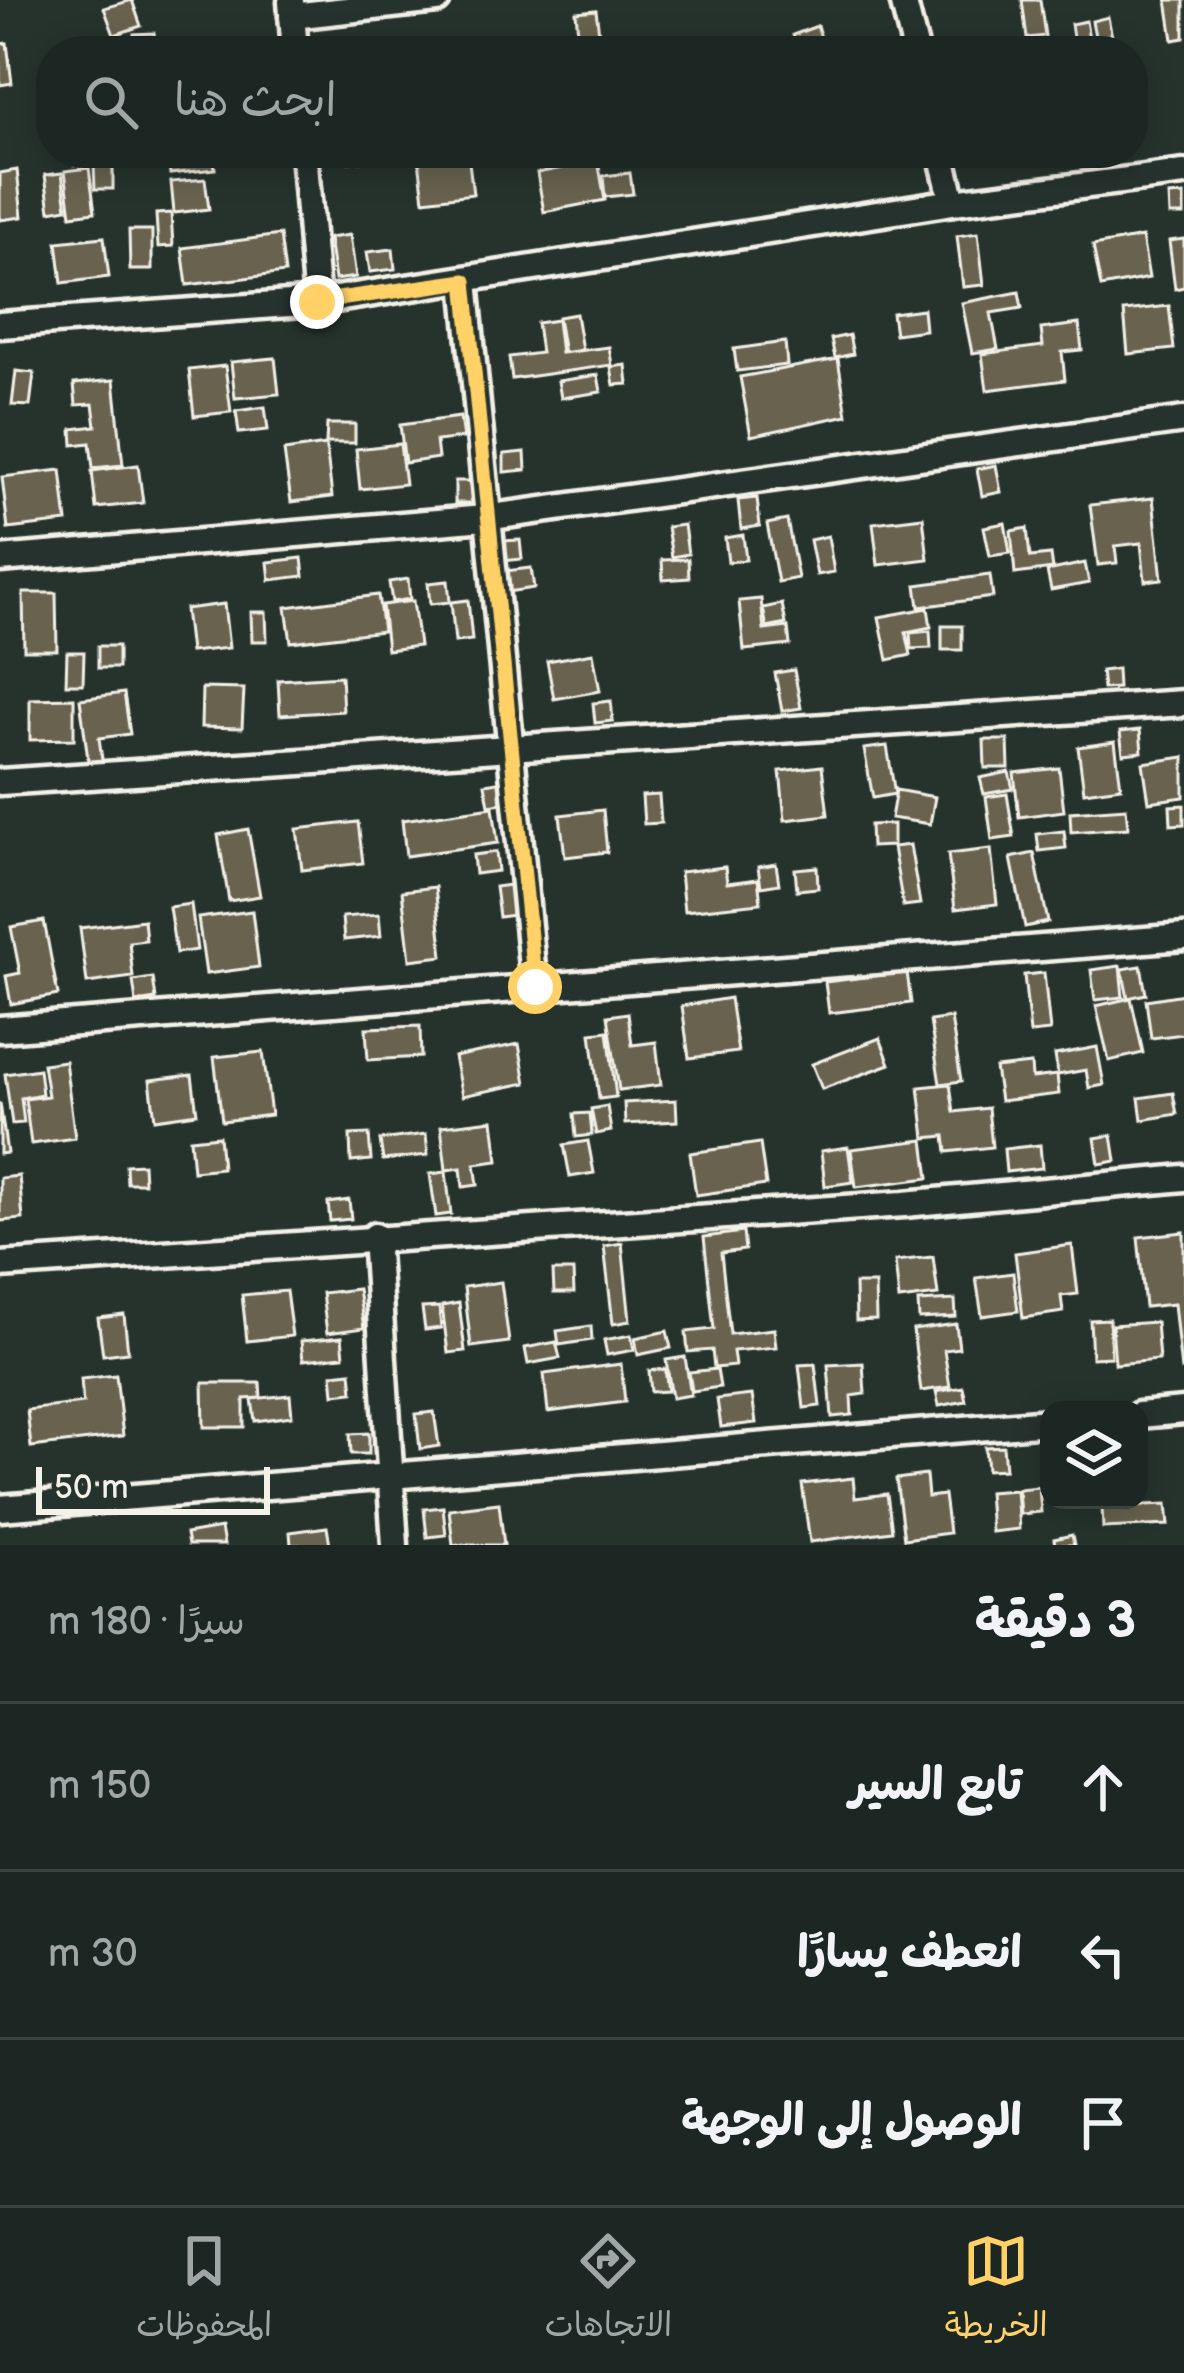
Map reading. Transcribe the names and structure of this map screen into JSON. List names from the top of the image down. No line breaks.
{"scale_bar":"50 m","page":{"search":"ابحث هنا","scale":"50 m","heading":["3 دقيقة","سيرًا · 180 m"],"list":[["تابع السير","150 m"],["انعطف يسارًا","30 m"],"الوصول إلى الوجهة"],"nav":["الخريطة","الاتجاهات","المحفوظات"]}}
